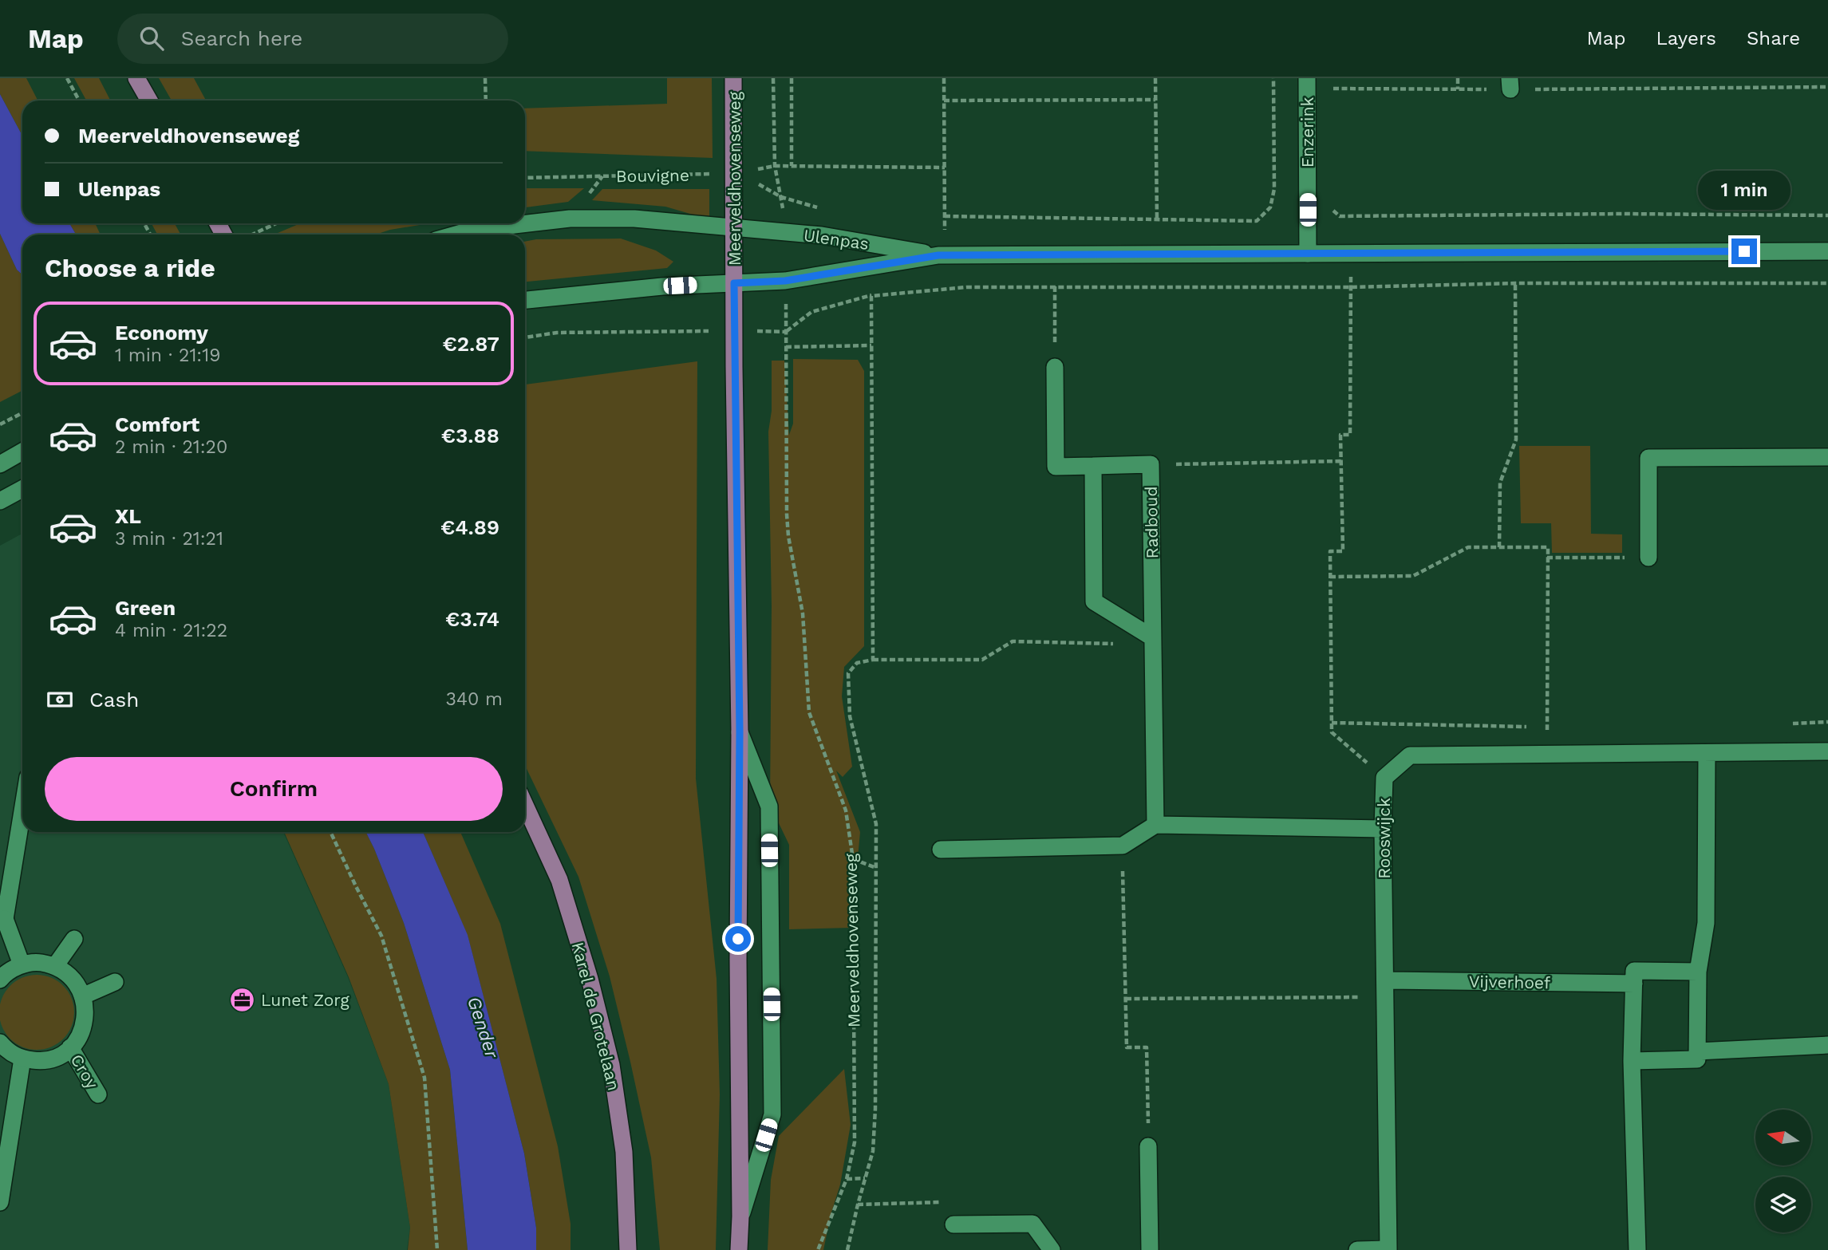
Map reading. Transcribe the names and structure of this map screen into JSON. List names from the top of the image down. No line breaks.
{"streets":{"main road":["Meerveldhovenseweg","Karel de Grotelaan"],"street":["Enzerink","Ulenpas","Radboud","Rooswijck","Vijverhoef","Croy"],"path":["Bouvigne"]},"crossings":[["Enzerink","Ulenpas"],["Bouvigne","Meerveldhovenseweg"],["Meerveldhovenseweg","Ulenpas"],["Rooswijck","Vijverhoef"]],"water":["Gender"],"places":{"office":["Lunet Zorg"]},"north":"left","page":{"header":"Map","search":"Search here","nav":["Map","Layers","Share"],"banner":["Meerveldhovenseweg","Ulenpas"],"bubble":"1 min","heading":"Choose a ride","list":[{"name":"Economy","note":"1 min · 21:19","value":"€2.87"},{"name":"Comfort","note":"2 min · 21:20","value":"€3.88"},{"name":"XL","note":"3 min · 21:21","value":"€4.89"},{"name":"Green","note":"4 min · 21:22","value":"€3.74"}],"pay":["Cash","340 m"],"buttons":"Confirm"}}
